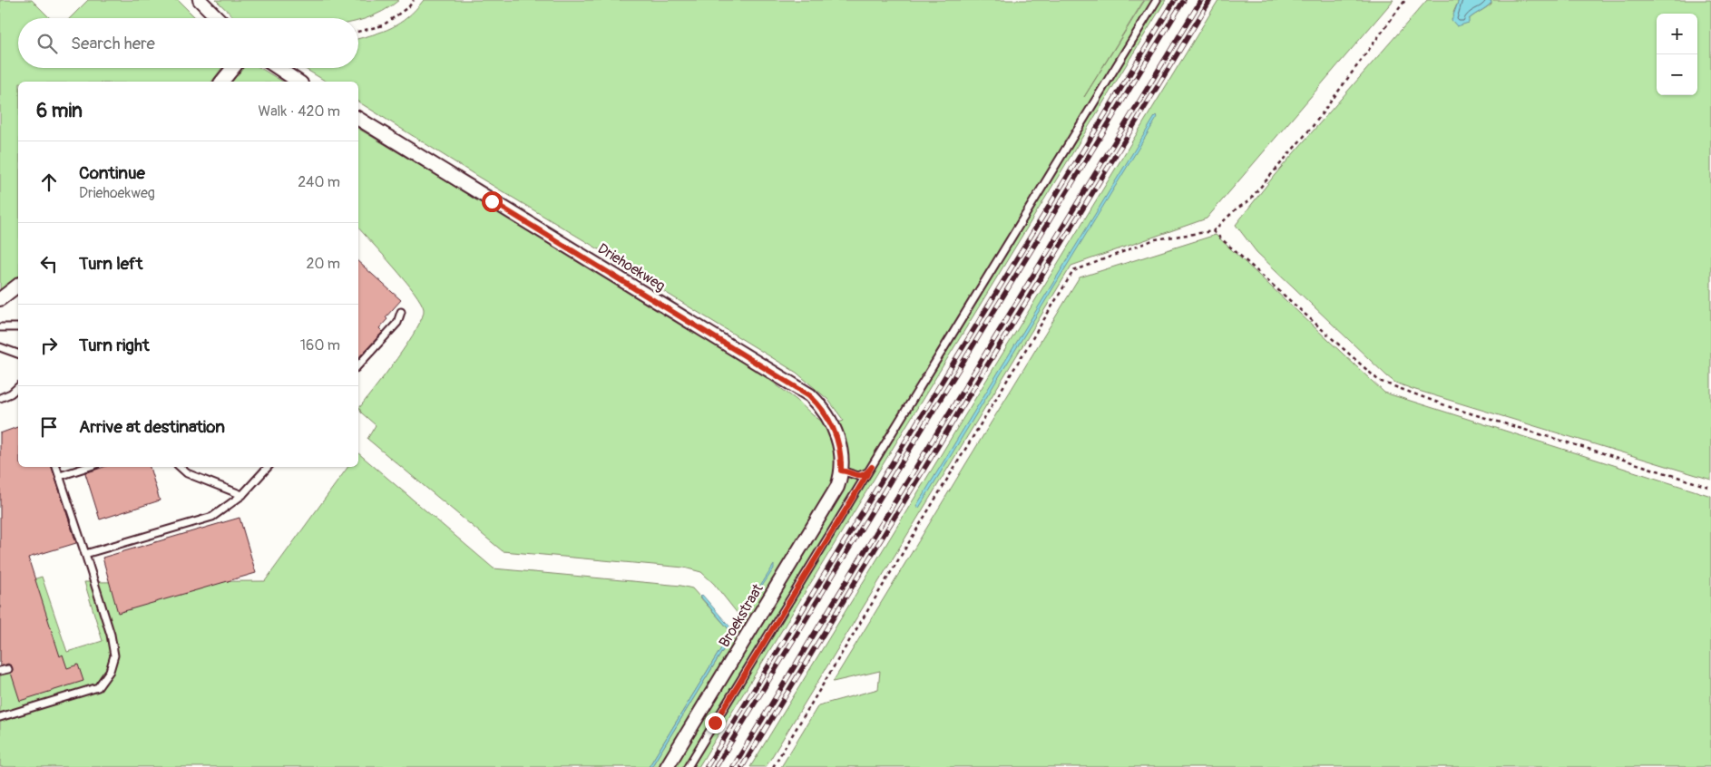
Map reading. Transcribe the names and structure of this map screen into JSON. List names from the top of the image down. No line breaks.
{"streets":{"street":["Driehoekweg","Broekstraat"]},"crossings":[["Driehoekweg","Broekstraat"]],"page":{"map_buttons":["+","−"],"search":"Search here","heading":["6 min","Walk · 420 m"],"list":[["Continue","Driehoekweg","240 m"],["Turn left","20 m"],["Turn right","160 m"],"Arrive at destination"]}}
